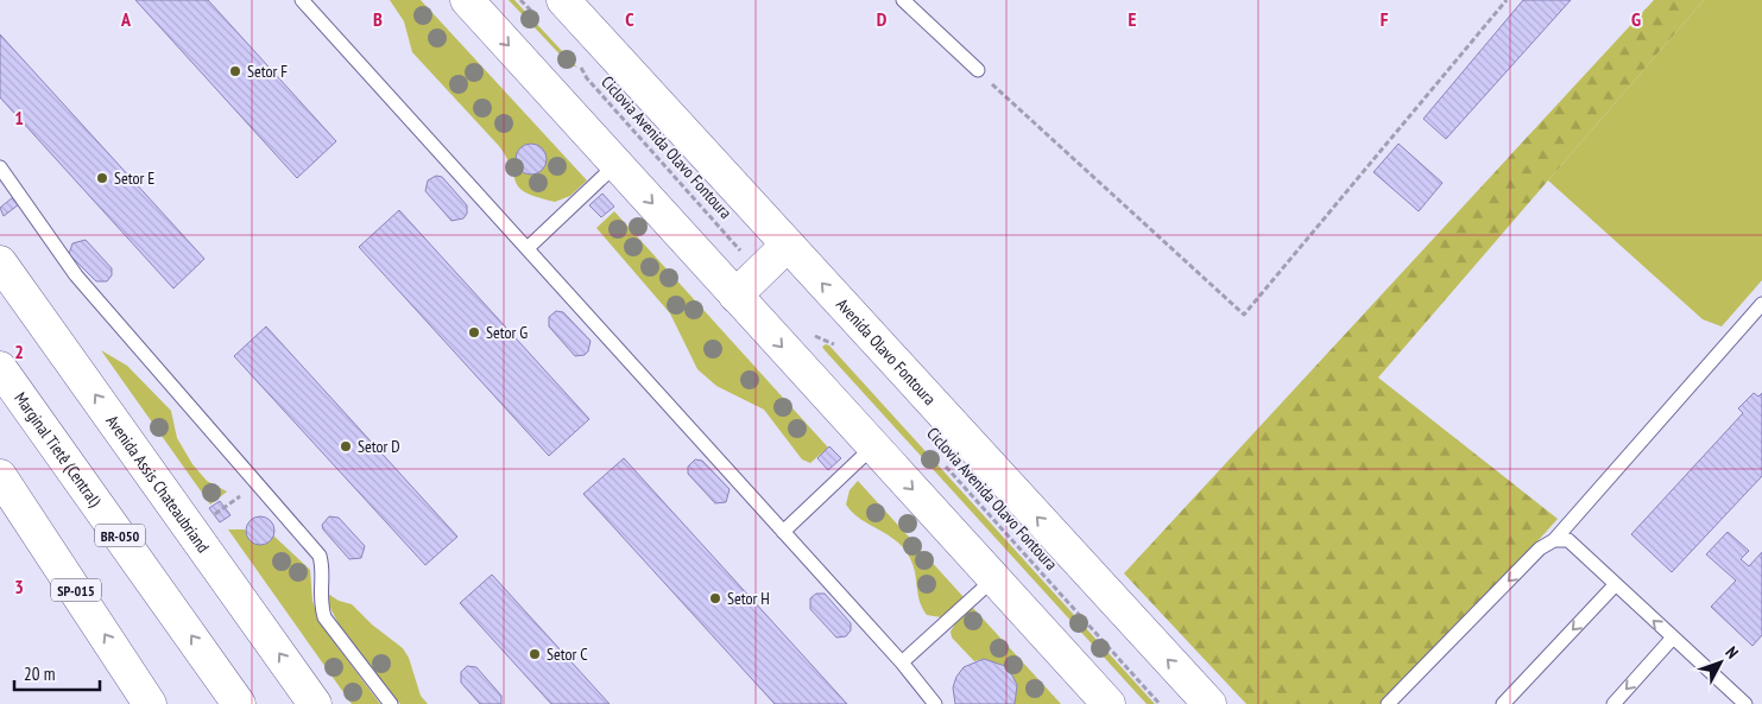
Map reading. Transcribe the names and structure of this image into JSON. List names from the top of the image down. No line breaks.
{"streets":{"main road":["Avenida Olavo Fontoura","Marginal Tietê (Central)","Avenida Assis Chateaubriand","BR-050","SP-015"],"path":["Ciclovia Avenida Olavo Fontoura"]},"places":["Setor F","Setor E","Setor G","Setor D","Setor H","Setor C"],"scale_bar":"20 m","north":"top right","grid":{"columns":["A","B","C","D","E","F","G"],"rows":["1","2","3"]}}
